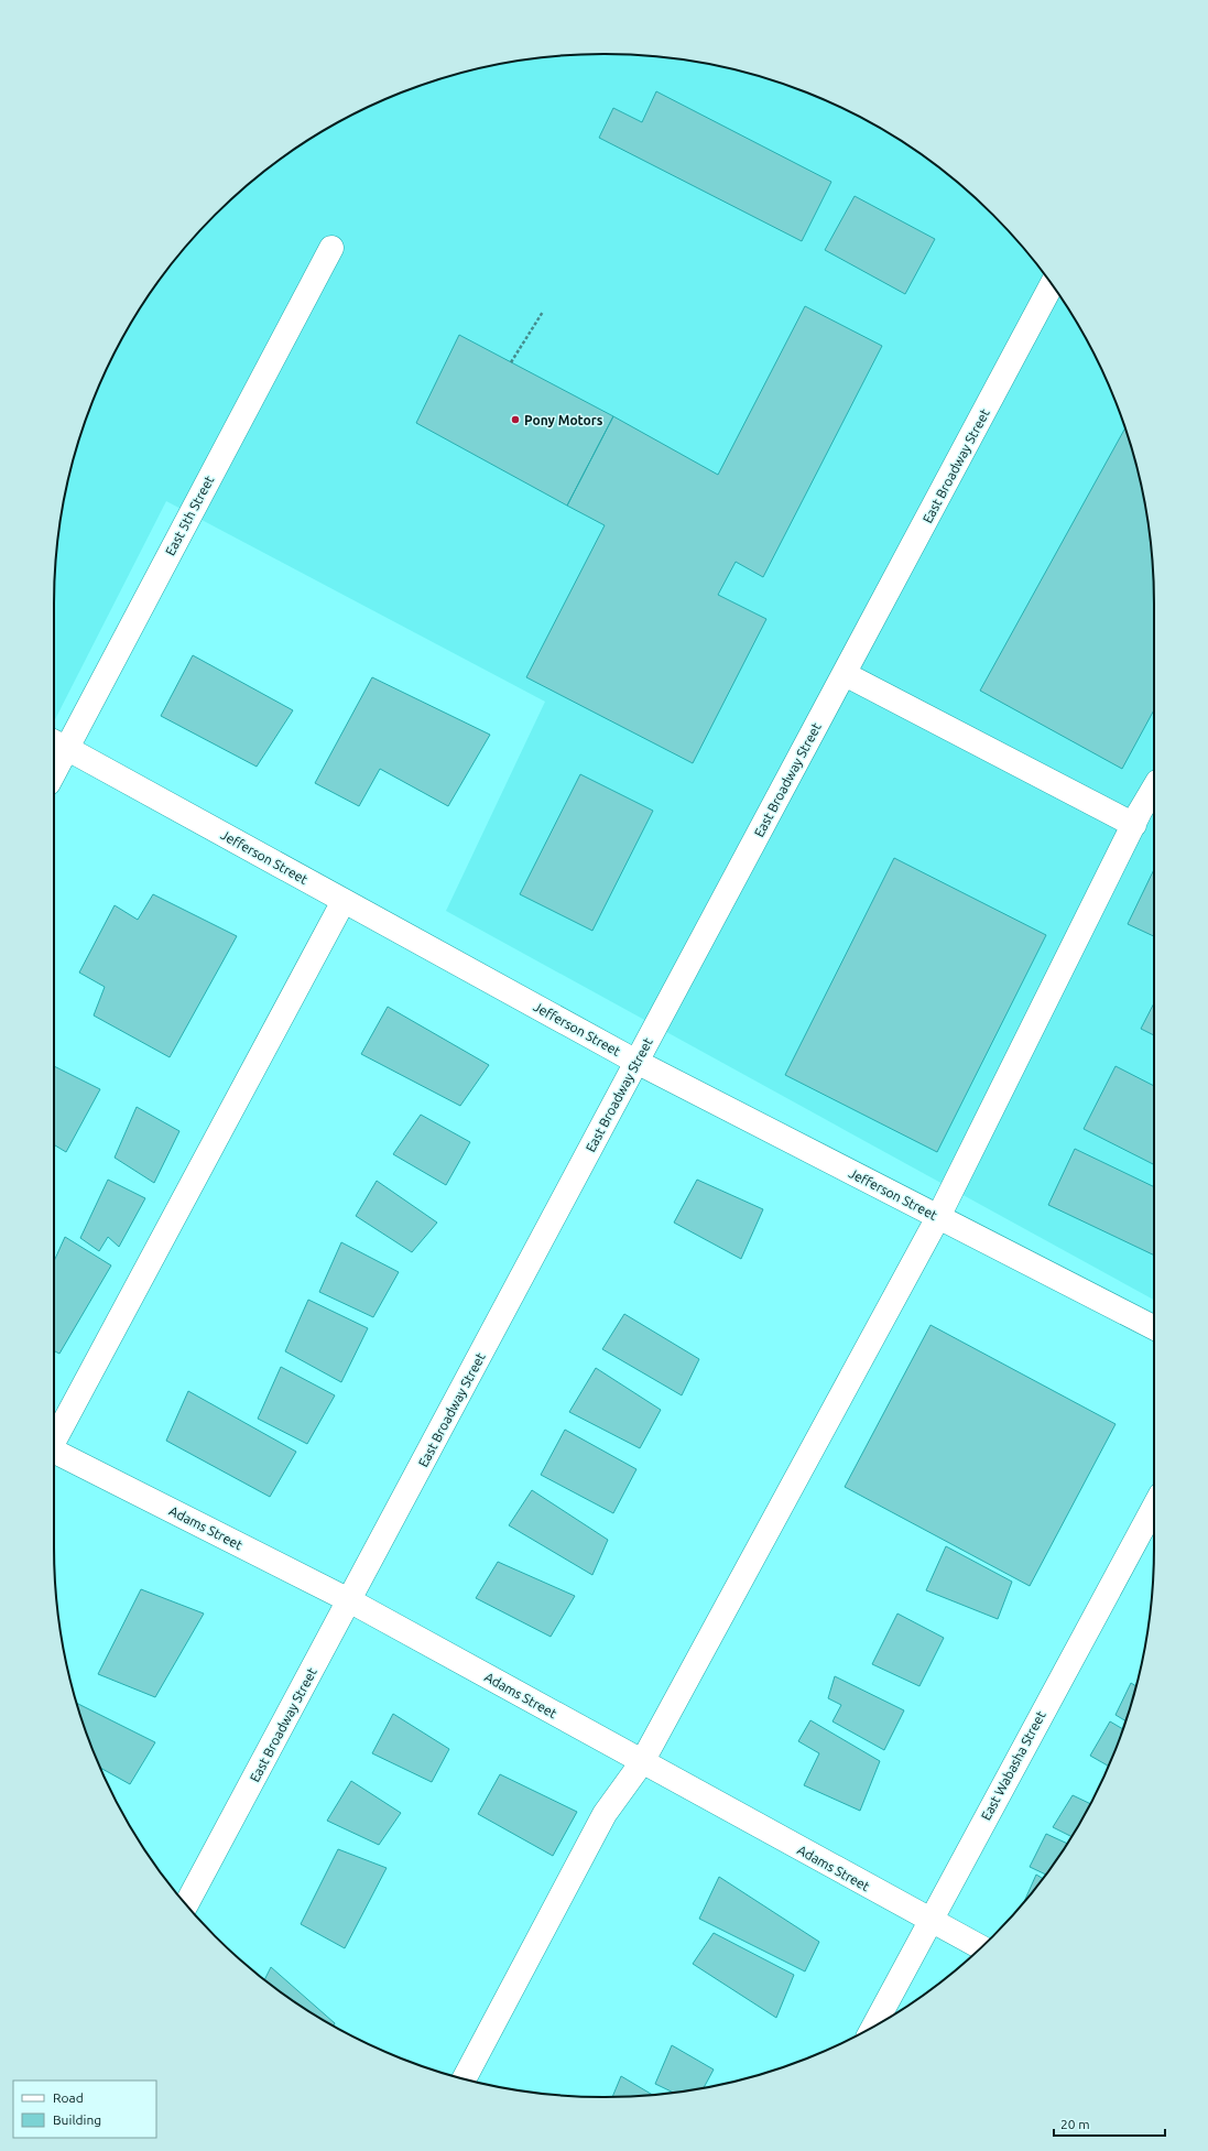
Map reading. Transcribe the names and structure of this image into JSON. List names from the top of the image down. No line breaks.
{"streets":{"street":["East Broadway Street","East 5th Street","Jefferson Street","Adams Street","East Wabasha Street"]},"crossings":[["East Broadway Street","Jefferson Street"],["East Broadway Street","Adams Street"],["East 5th Street","Jefferson Street"],["Adams Street","East Wabasha Street"]],"places":["Pony Motors"],"legend":["Road","Building"],"scale_bar":"20 m"}
